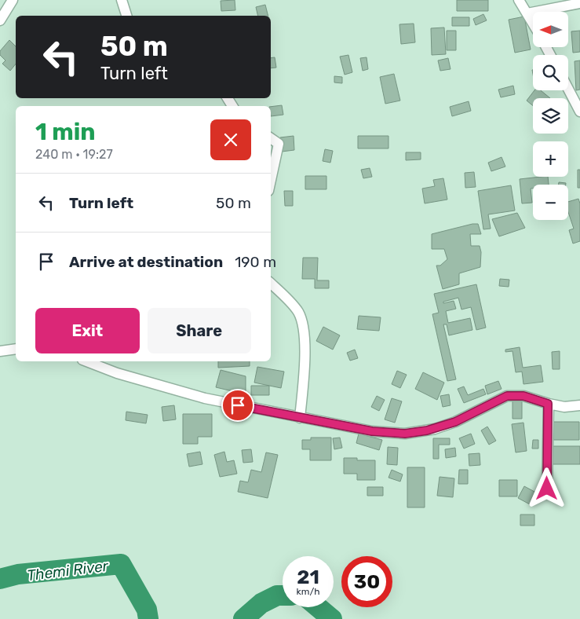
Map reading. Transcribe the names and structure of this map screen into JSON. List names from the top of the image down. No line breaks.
{"water":["Themi River"],"north":"left","page":{"map_buttons":["+","−"],"turn":["50 m","Turn left"],"heading":["1 min","240 m · 19:27"],"list":[{"name":"Turn left","value":"50 m"},{"name":"Arrive at destination","value":"190 m"}],"buttons":["Exit","Share"],"speed":"21 km/h","limit":"30"}}
